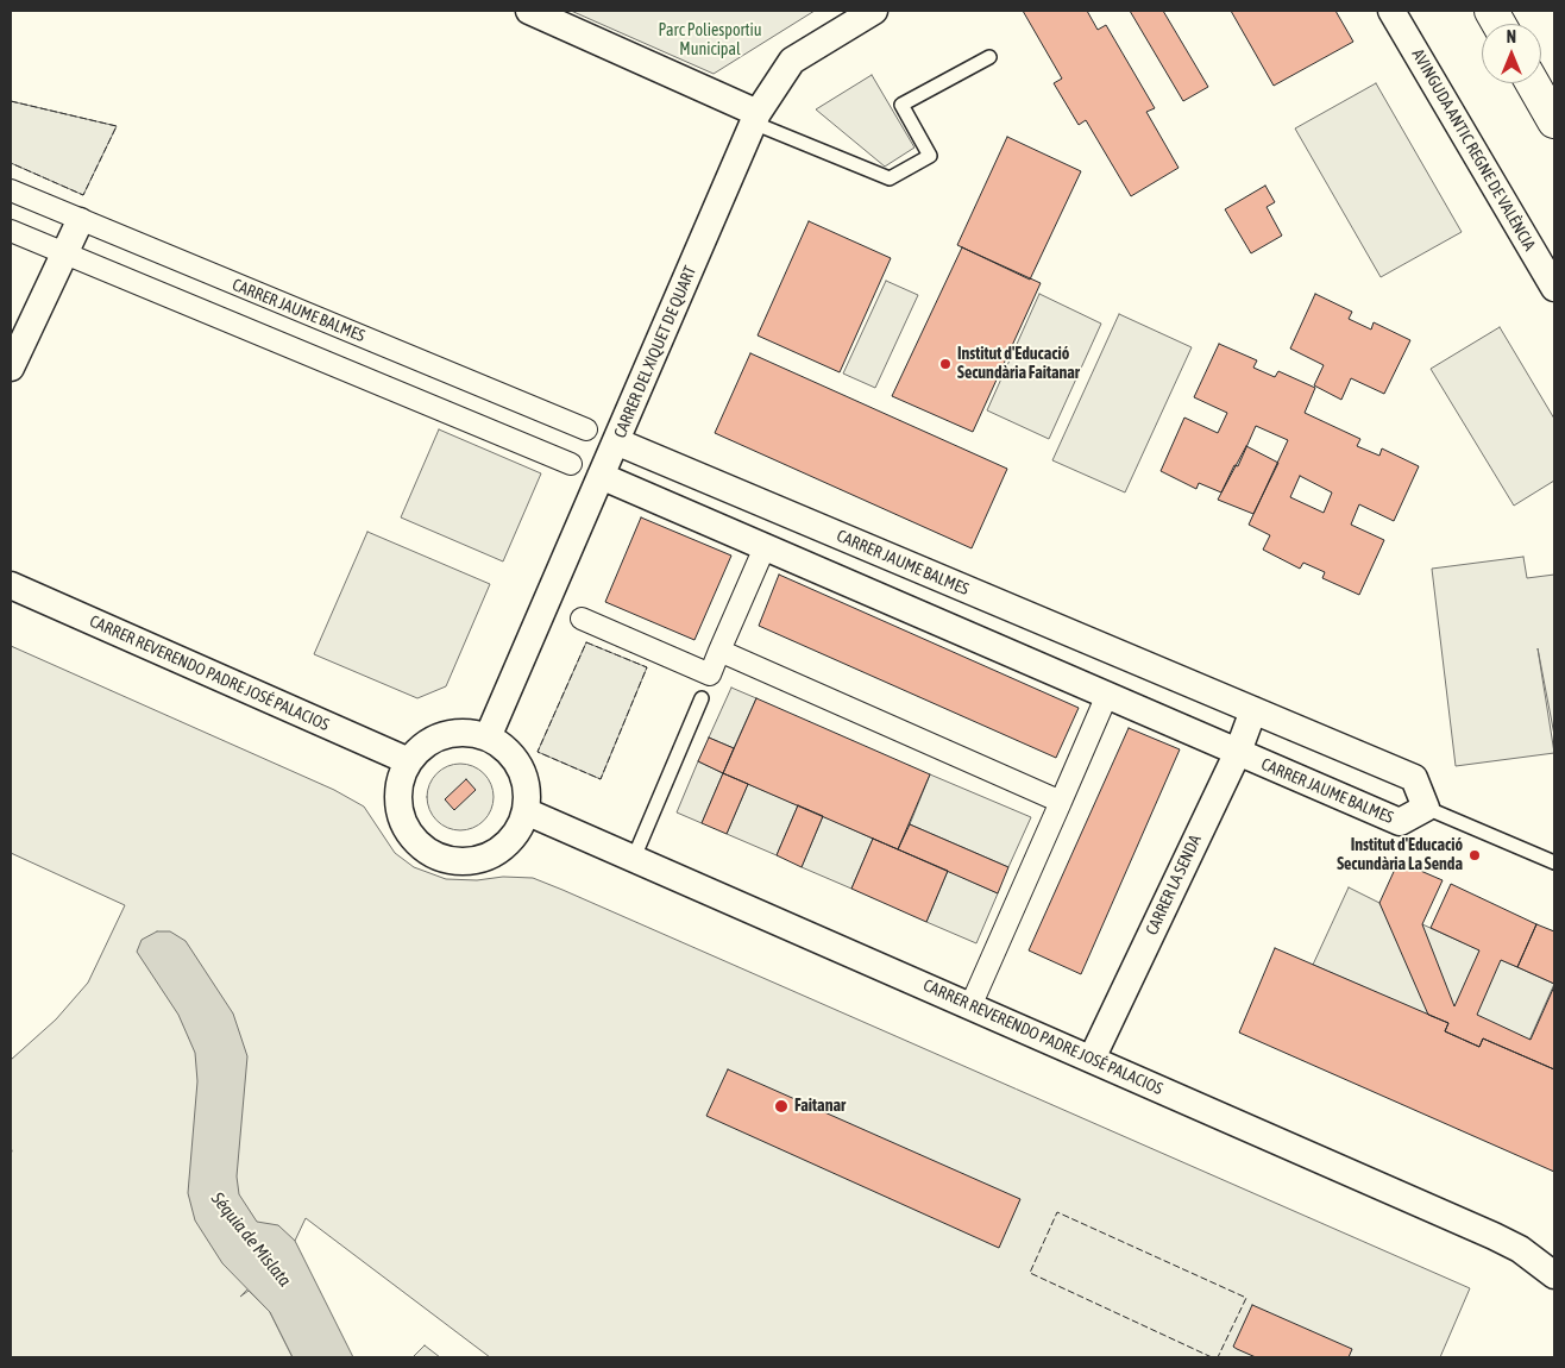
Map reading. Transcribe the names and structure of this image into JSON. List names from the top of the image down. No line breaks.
{"streets":{"street":["AVINGUDA ANTIC REGNE DE VALÈNCIA","CARRER JAUME BALMES","CARRER DEL XIQUET DE QUART","CARRER REVERENDO PADRE JOSÉ PALACIOS","CARRER LA SENDA"]},"crossings":[["CARRER JAUME BALMES","CARRER DEL XIQUET DE QUART"],["CARRER JAUME BALMES","CARRER LA SENDA"],["CARRER DEL XIQUET DE QUART","CARRER REVERENDO PADRE JOSÉ PALACIOS"],["CARRER REVERENDO PADRE JOSÉ PALACIOS","CARRER LA SENDA"]],"water":["Séquia de Mislata"],"parks":["Parc Poliesportiu Municipal"],"places":["Institut d'Educació Secundària Faitanar","Institut d'Educació Secundària La Senda","Faitanar"],"north":"top"}
